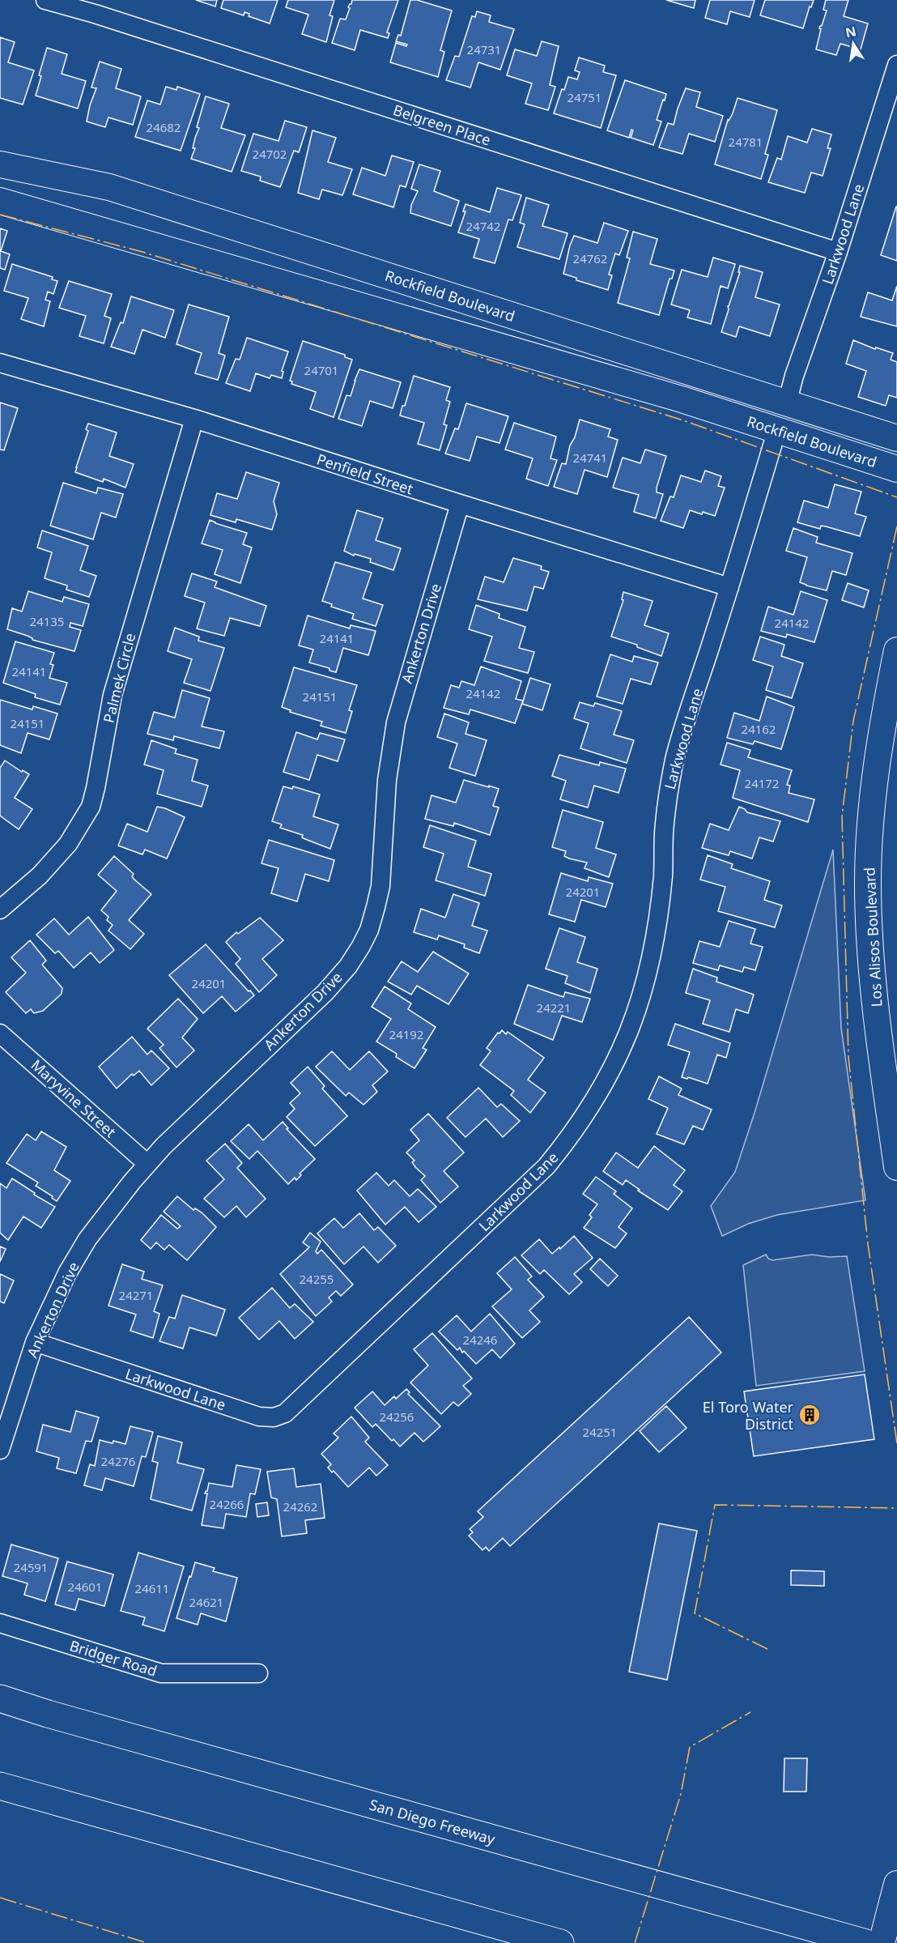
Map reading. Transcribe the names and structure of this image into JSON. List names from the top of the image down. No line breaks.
{"streets":{"highway":["San Diego Freeway"],"main road":["Rockfield Boulevard","Los Alisos Boulevard"],"street":["Belgreen Place","Larkwood Lane","Penfield Street","Ankerton Drive","Palmek Circle","Maryvine Street","Bridger Road"]},"crossings":[["Belgreen Place","Larkwood Lane"],["Larkwood Lane","Rockfield Boulevard"],["Larkwood Lane","Penfield Street"],["Larkwood Lane","Ankerton Drive"],["Penfield Street","Ankerton Drive"],["Penfield Street","Palmek Circle"],["Ankerton Drive","Maryvine Street"]],"places":{"building":["El Toro Water District"]},"house_numbers":["24731","24751","24682","24781","24702","24742","24762","24701","24741","24135","24142","24141","24141","24142","24151","24151","24162","24172","24201","24201","24221","24192","24255","24271","24246","24256","24251","24276","24266","24262","24591","24601","24611","24621"],"north":"top"}
